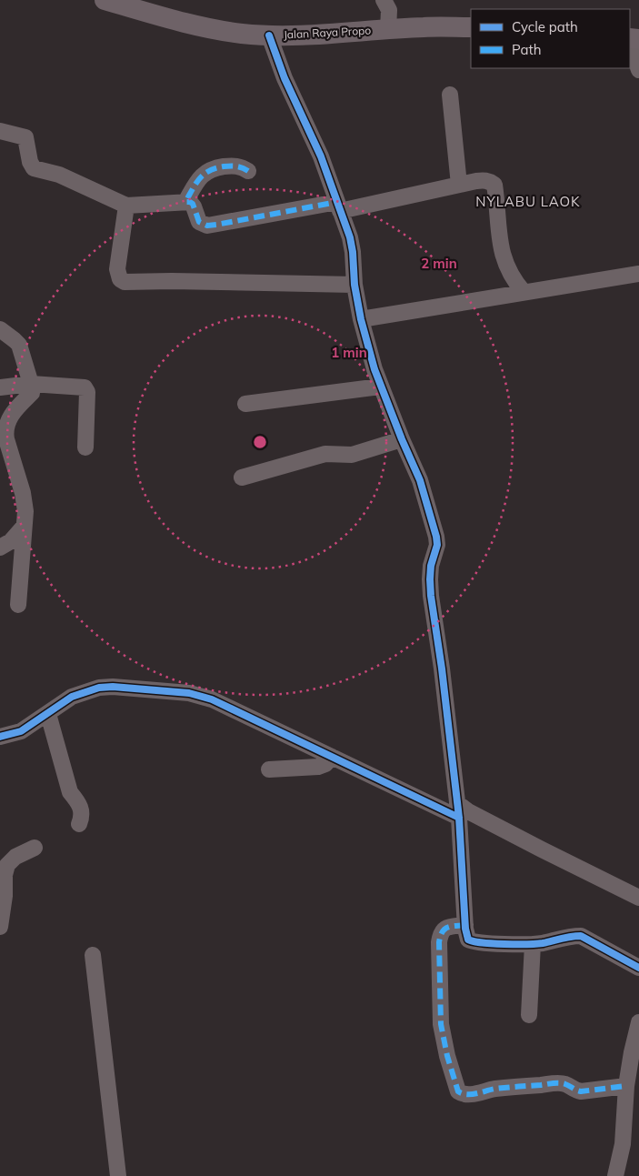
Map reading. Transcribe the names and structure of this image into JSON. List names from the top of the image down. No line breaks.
{"streets":{"main road":["Jalan Raya Propo"]},"districts":["NYLABU LAOK"],"legend":["Cycle path","Path"],"rings":["2 min","1 min"]}
